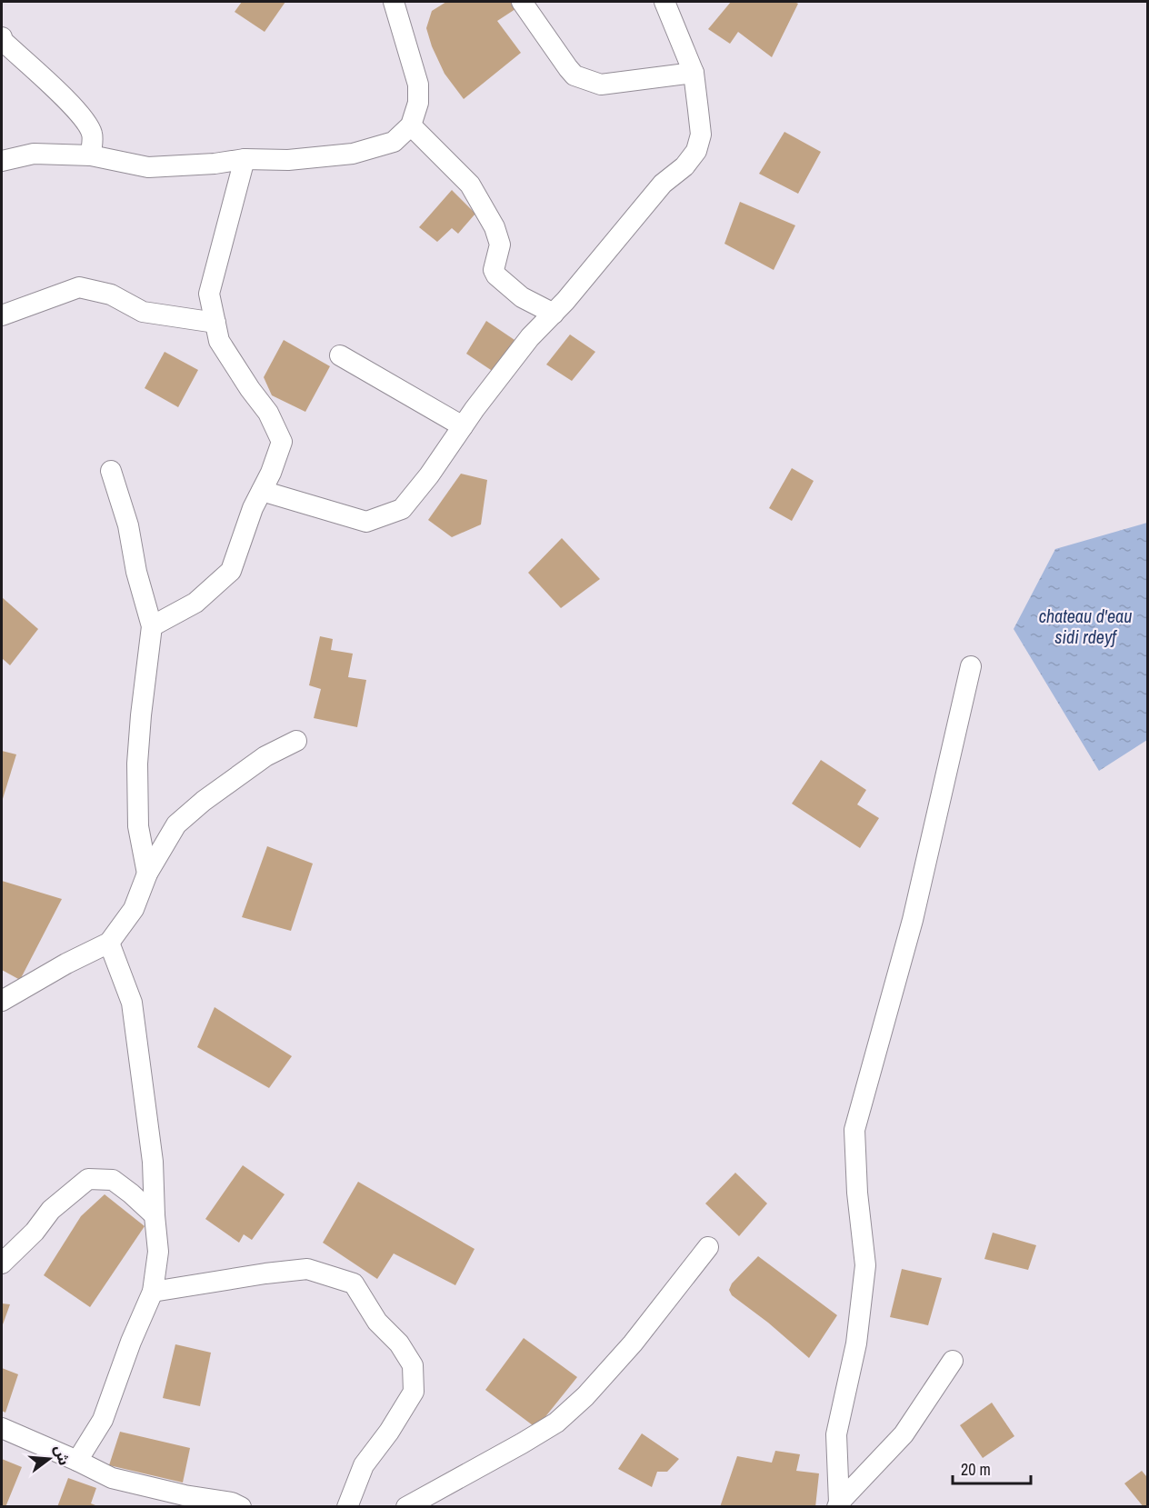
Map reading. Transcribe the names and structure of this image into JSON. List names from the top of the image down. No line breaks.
{"water":["chateau d'eau sidi rdeyf"],"scale_bar":"20 m","north":"right"}
